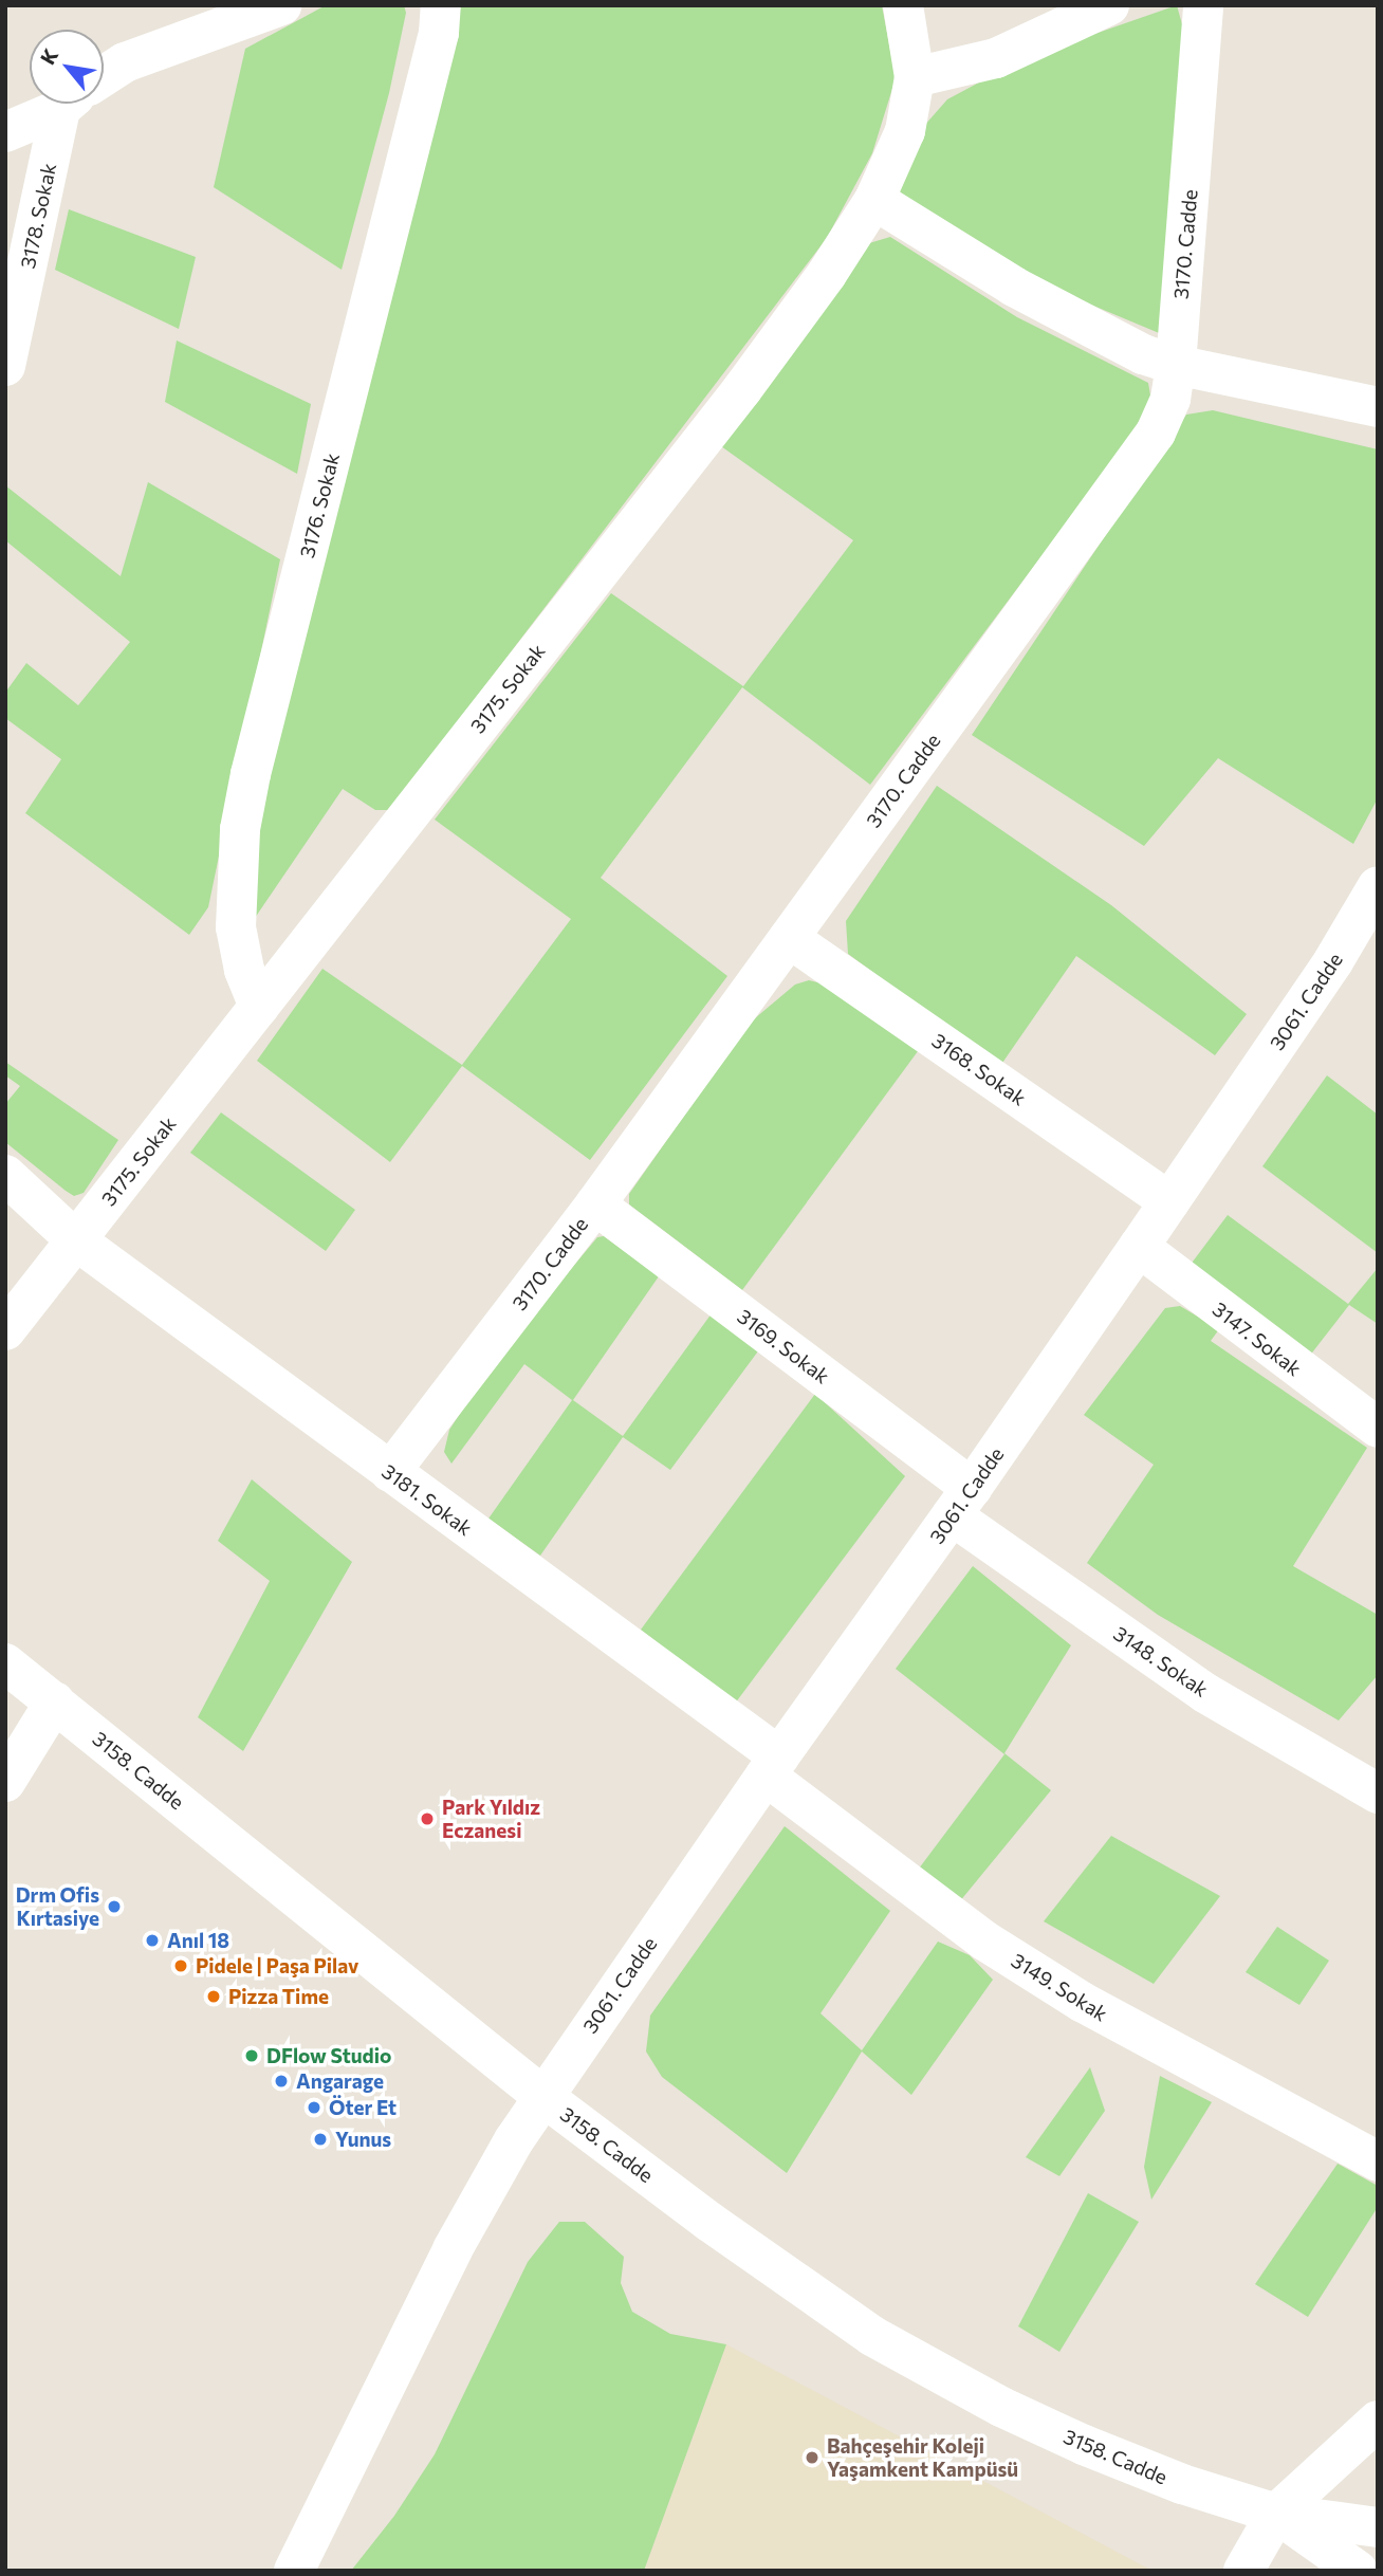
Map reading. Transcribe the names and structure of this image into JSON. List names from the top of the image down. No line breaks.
{"streets":{"street":["3178. Sokak","3170. Cadde","3176. Sokak","3175. Sokak","3061. Cadde","3168. Sokak","3147. Sokak","3169. Sokak","3181. Sokak","3148. Sokak","3158. Cadde","3149. Sokak"]},"crossings":[["3170. Cadde","3168. Sokak"],["3170. Cadde","3169. Sokak"],["3170. Cadde","3181. Sokak"],["3176. Sokak","3175. Sokak"],["3175. Sokak","3181. Sokak"],["3061. Cadde","3168. Sokak"],["3061. Cadde","3147. Sokak"],["3061. Cadde","3169. Sokak"],["3061. Cadde","3181. Sokak"],["3061. Cadde","3148. Sokak"],["3061. Cadde","3158. Cadde"],["3061. Cadde","3149. Sokak"],["3169. Sokak","3148. Sokak"],["3181. Sokak","3149. Sokak"]],"places":["Park Yıldız Eczanesi","Drm Ofis Kırtasiye","Anıl 18","Pidele | Paşa Pilav","Pizza Time","DFlow Studio","Angarage","Öter Et","Yunus","Bahçeşehir Koleji Yaşamkent Kampüsü"],"north":"top left"}
